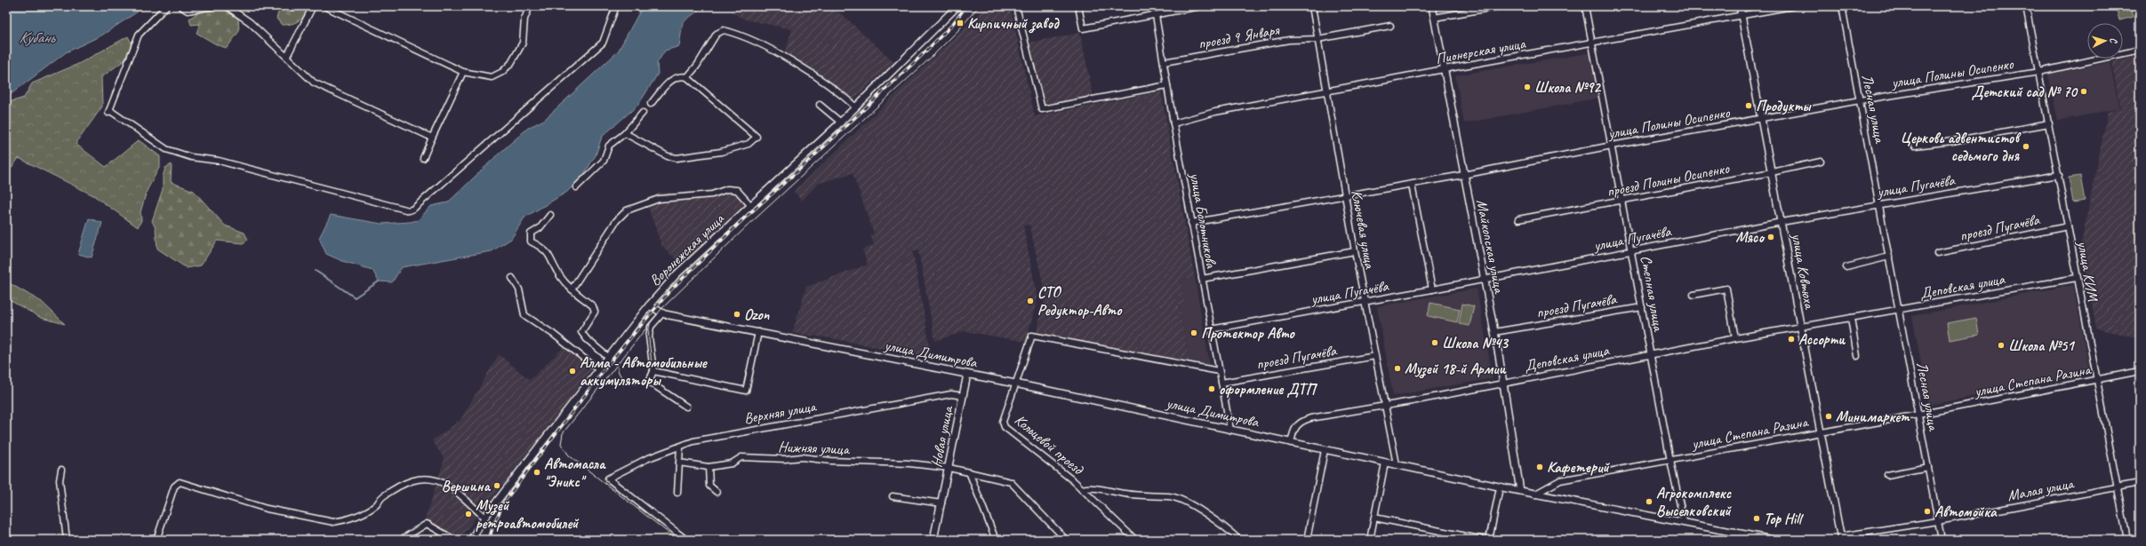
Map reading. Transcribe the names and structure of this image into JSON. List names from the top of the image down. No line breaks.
{"streets":{"street":["проезд 9 Января","Пионерская улица","улица Полины Осипенко","Лесная улица","проезд Полины Осипенко","улица Пугачёва","улица Болотникова","проезд Пугачёва","Ключевая улица","Майкопская улица","Воронежская улица","улица Ковтюха","улица КИМ","Деповская улица","Степная улица","улица Димитрова","улица Степана Разина","Верхняя улица","Новая улица","Кольцевой проезд","Нижняя улица","Малая улица"]},"crossings":[["проезд 9 Января","улица Болотникова"],["проезд 9 Января","Ключевая улица"],["Пионерская улица","улица Болотникова"],["Пионерская улица","Ключевая улица"],["Пионерская улица","Майкопская улица"],["Пионерская улица","улица Ковтюха"],["Пионерская улица","Степная улица"],["улица Полины Осипенко","Лесная улица"],["улица Полины Осипенко","улица Болотникова"],["улица Полины Осипенко","Ключевая улица"],["улица Полины Осипенко","Майкопская улица"],["улица Полины Осипенко","улица Ковтюха"],["улица Полины Осипенко","улица КИМ"],["улица Полины Осипенко","Степная улица"],["Лесная улица","улица Пугачёва"],["Лесная улица","Деповская улица"],["Лесная улица","улица Степана Разина"],["Лесная улица","Малая улица"],["проезд Полины Осипенко","улица Ковтюха"],["проезд Полины Осипенко","Степная улица"],["улица Пугачёва","улица Болотникова"],["улица Пугачёва","Ключевая улица"],["улица Пугачёва","Майкопская улица"],["улица Пугачёва","улица Ковтюха"],["улица Пугачёва","улица КИМ"],["улица Пугачёва","Степная улица"],["улица Болотникова","проезд Пугачёва"],["улица Болотникова","улица Димитрова"],["улица Болотникова","Кольцевой проезд"],["проезд Пугачёва","Ключевая улица"],["проезд Пугачёва","Майкопская улица"],["проезд Пугачёва","улица КИМ"],["проезд Пугачёва","Степная улица"],["Ключевая улица","Деповская улица"],["Ключевая улица","улица Димитрова"],["Майкопская улица","Деповская улица"],["Майкопская улица","улица Димитрова"],["Воронежская улица","улица Димитрова"],["улица Ковтюха","Деповская улица"],["улица Ковтюха","улица Степана Разина"],["улица Ковтюха","Малая улица"],["улица КИМ","Деповская улица"],["улица КИМ","улица Степана Разина"],["улица КИМ","Малая улица"],["Деповская улица","Степная улица"],["Деповская улица","улица Димитрова"],["Степная улица","улица Димитрова"],["Степная улица","улица Степана Разина"],["улица Димитрова","улица Степана Разина"],["улица Димитрова","Новая улица"],["улица Димитрова","Кольцевой проезд"],["Верхняя улица","Новая улица"],["Новая улица","Нижняя улица"]],"water":["Кубань"],"places":{"transit":["Кирпичный завод"],"other":["Школа №92","Детский сад № 70","Продукты","Церковь адвентистов седьмого дня","Мясо","СТО Редуктор-Авто","Ozon","Протектор Авто","Ассорти","Школа №43","Школа №51","Музей 18-й Армии","Алма - Автомобильные аккумуляторы","оформление ДТП","Минимаркет","Кафетерий","Автомасла \"Эникс\"","Вершина","Агрокомплекс Выселковский","Автомойка","Музей ретроавтомобилей","Top Hill"]},"north":"right"}
